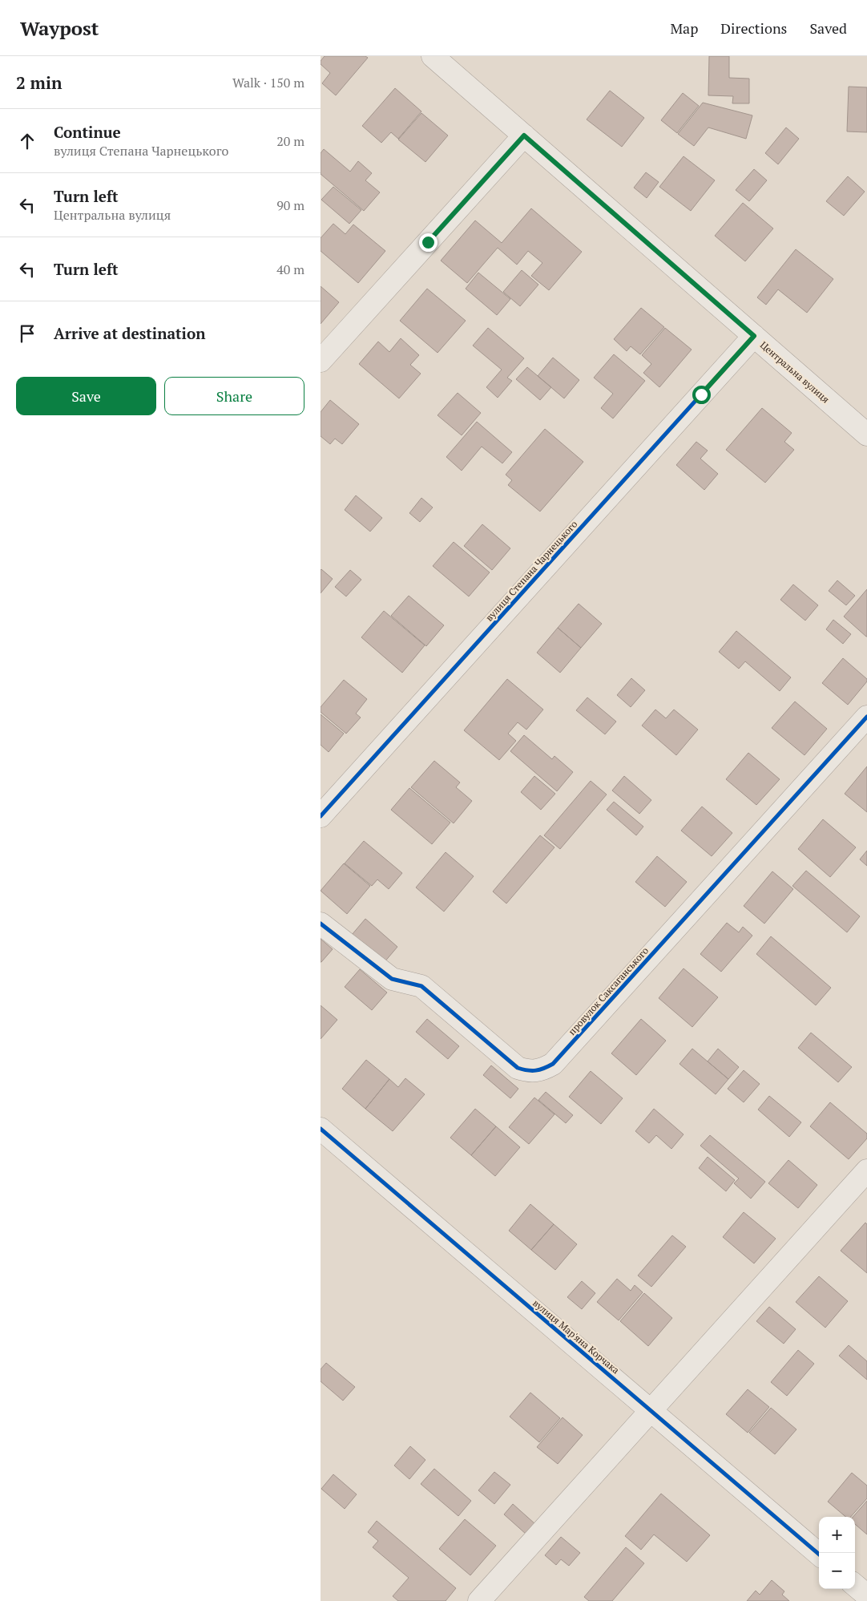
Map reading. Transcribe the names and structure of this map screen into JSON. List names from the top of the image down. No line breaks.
{"streets":{"street":["Центральна вулиця","вулиця Степана Чарнецького","провулок Саксаганського","вулиця Мар'яна Корчака"]},"crossings":[["Центральна вулиця","вулиця Степана Чарнецького"]],"page":{"header":"Waypost","nav":["Map","Directions","Saved"],"heading":["2 min","Walk · 150 m"],"list":[["Continue","вулиця Степана Чарнецького","20 m"],["Turn left","Центральна вулиця","90 m"],["Turn left","40 m"],"Arrive at destination"],"buttons":["Save","Share"],"map_buttons":["+","−"]}}
